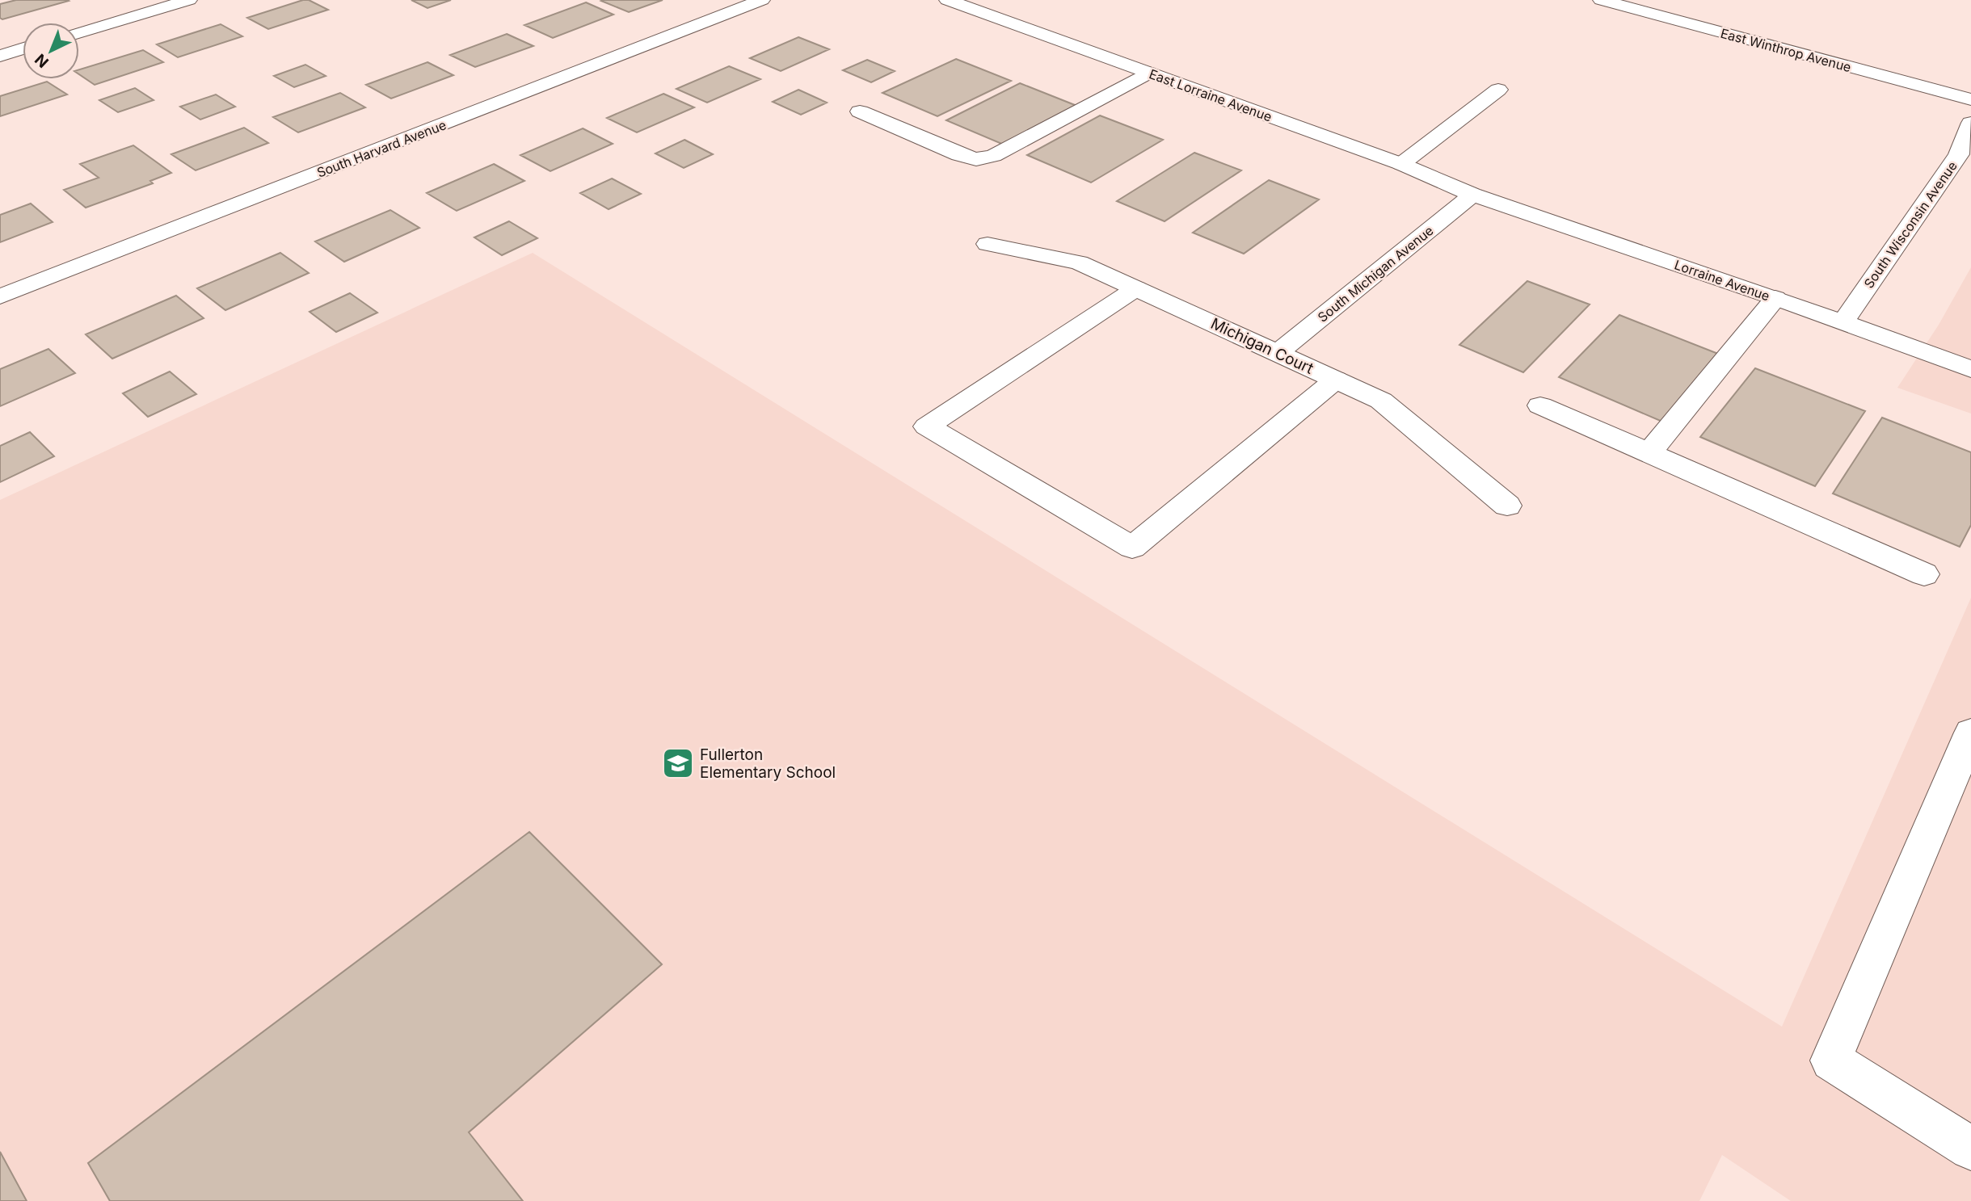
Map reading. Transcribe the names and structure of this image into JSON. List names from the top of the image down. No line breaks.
{"streets":{"street":["East Winthrop Avenue","East Lorraine Avenue","South Harvard Avenue","South Wisconsin Avenue","South Michigan Avenue","Lorraine Avenue","Michigan Court"]},"crossings":[["East Lorraine Avenue","South Michigan Avenue"],["East Lorraine Avenue","Lorraine Avenue"],["South Wisconsin Avenue","Lorraine Avenue"],["South Michigan Avenue","Lorraine Avenue"],["South Michigan Avenue","Michigan Court"]],"places":{"school or university":["Fullerton Elementary School"]},"north":"bottom left"}
